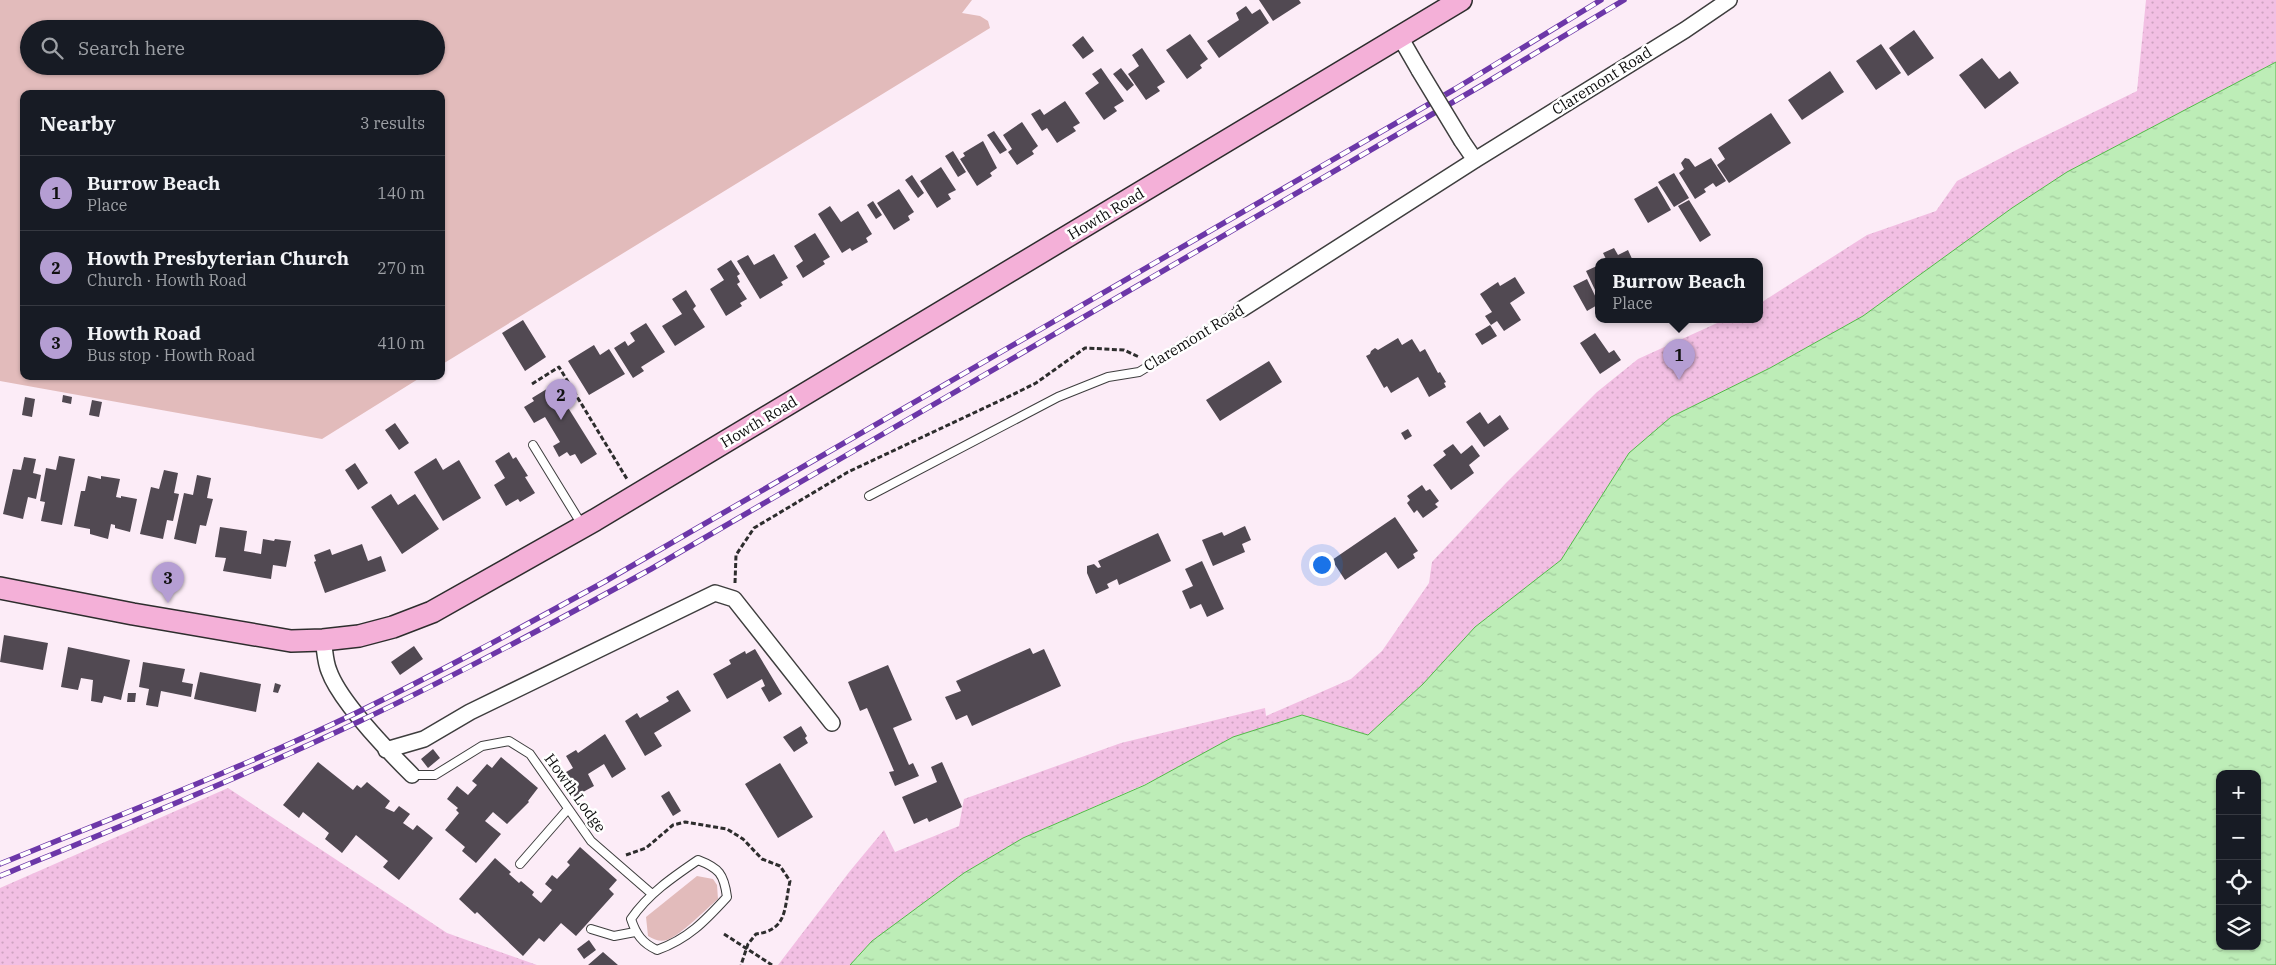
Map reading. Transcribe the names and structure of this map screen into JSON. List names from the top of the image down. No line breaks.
{"streets":{"main road":["Howth Road"],"street":["Claremont Road"],"lane":["Howth Lodge"]},"page":{"search":"Search here","heading":["Nearby","3 results"],"list":[{"mark":"1","name":"Burrow Beach","note":"Place","value":"140 m"},{"mark":"2","name":"Howth Presbyterian Church","note":"Church · Howth Road","value":"270 m"},{"mark":"3","name":"Howth Road","note":"Bus stop · Howth Road","value":"410 m"}],"popup":["Burrow Beach","Place"],"pins":["1","2","3"],"map_buttons":["+","−"]}}
